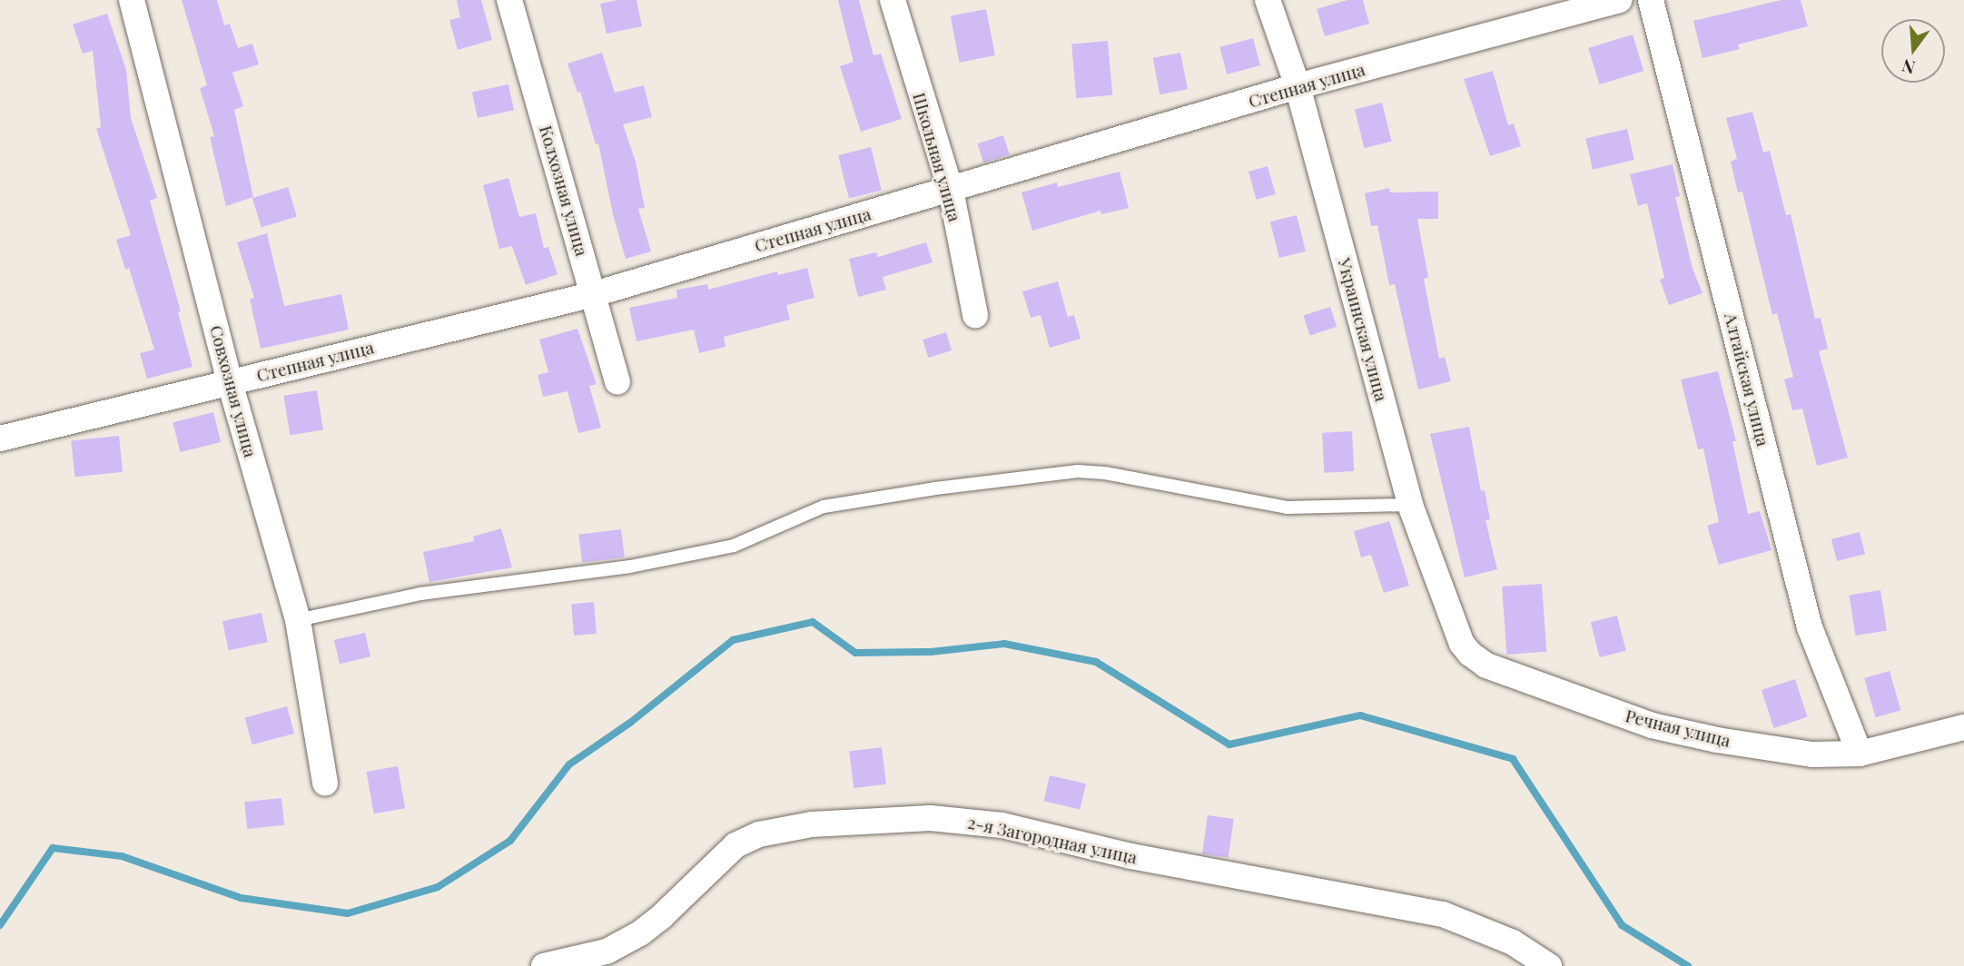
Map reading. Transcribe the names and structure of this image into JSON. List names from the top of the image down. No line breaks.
{"streets":{"street":["Степная улица","Школьная улица","Колхозная улица","Украинская улица","Алтайская улица","Совхозная улица","Речная улица","2-я Загородная улица"]},"crossings":[["Степная улица","Школьная улица"],["Степная улица","Колхозная улица"],["Степная улица","Украинская улица"],["Степная улица","Совхозная улица"],["Украинская улица","Речная улица"],["Алтайская улица","Речная улица"]],"north":"bottom"}
